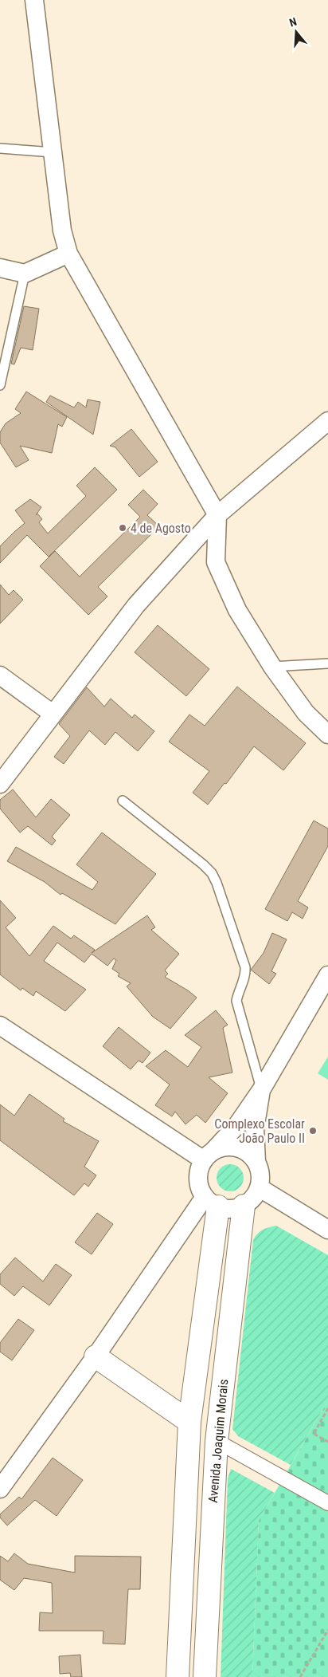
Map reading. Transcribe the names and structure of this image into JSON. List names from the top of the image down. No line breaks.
{"streets":{"street":["Avenida Joaquim Morais"]},"places":["4 de Agosto","Complexo Escolar João Paulo II"],"north":"top"}
